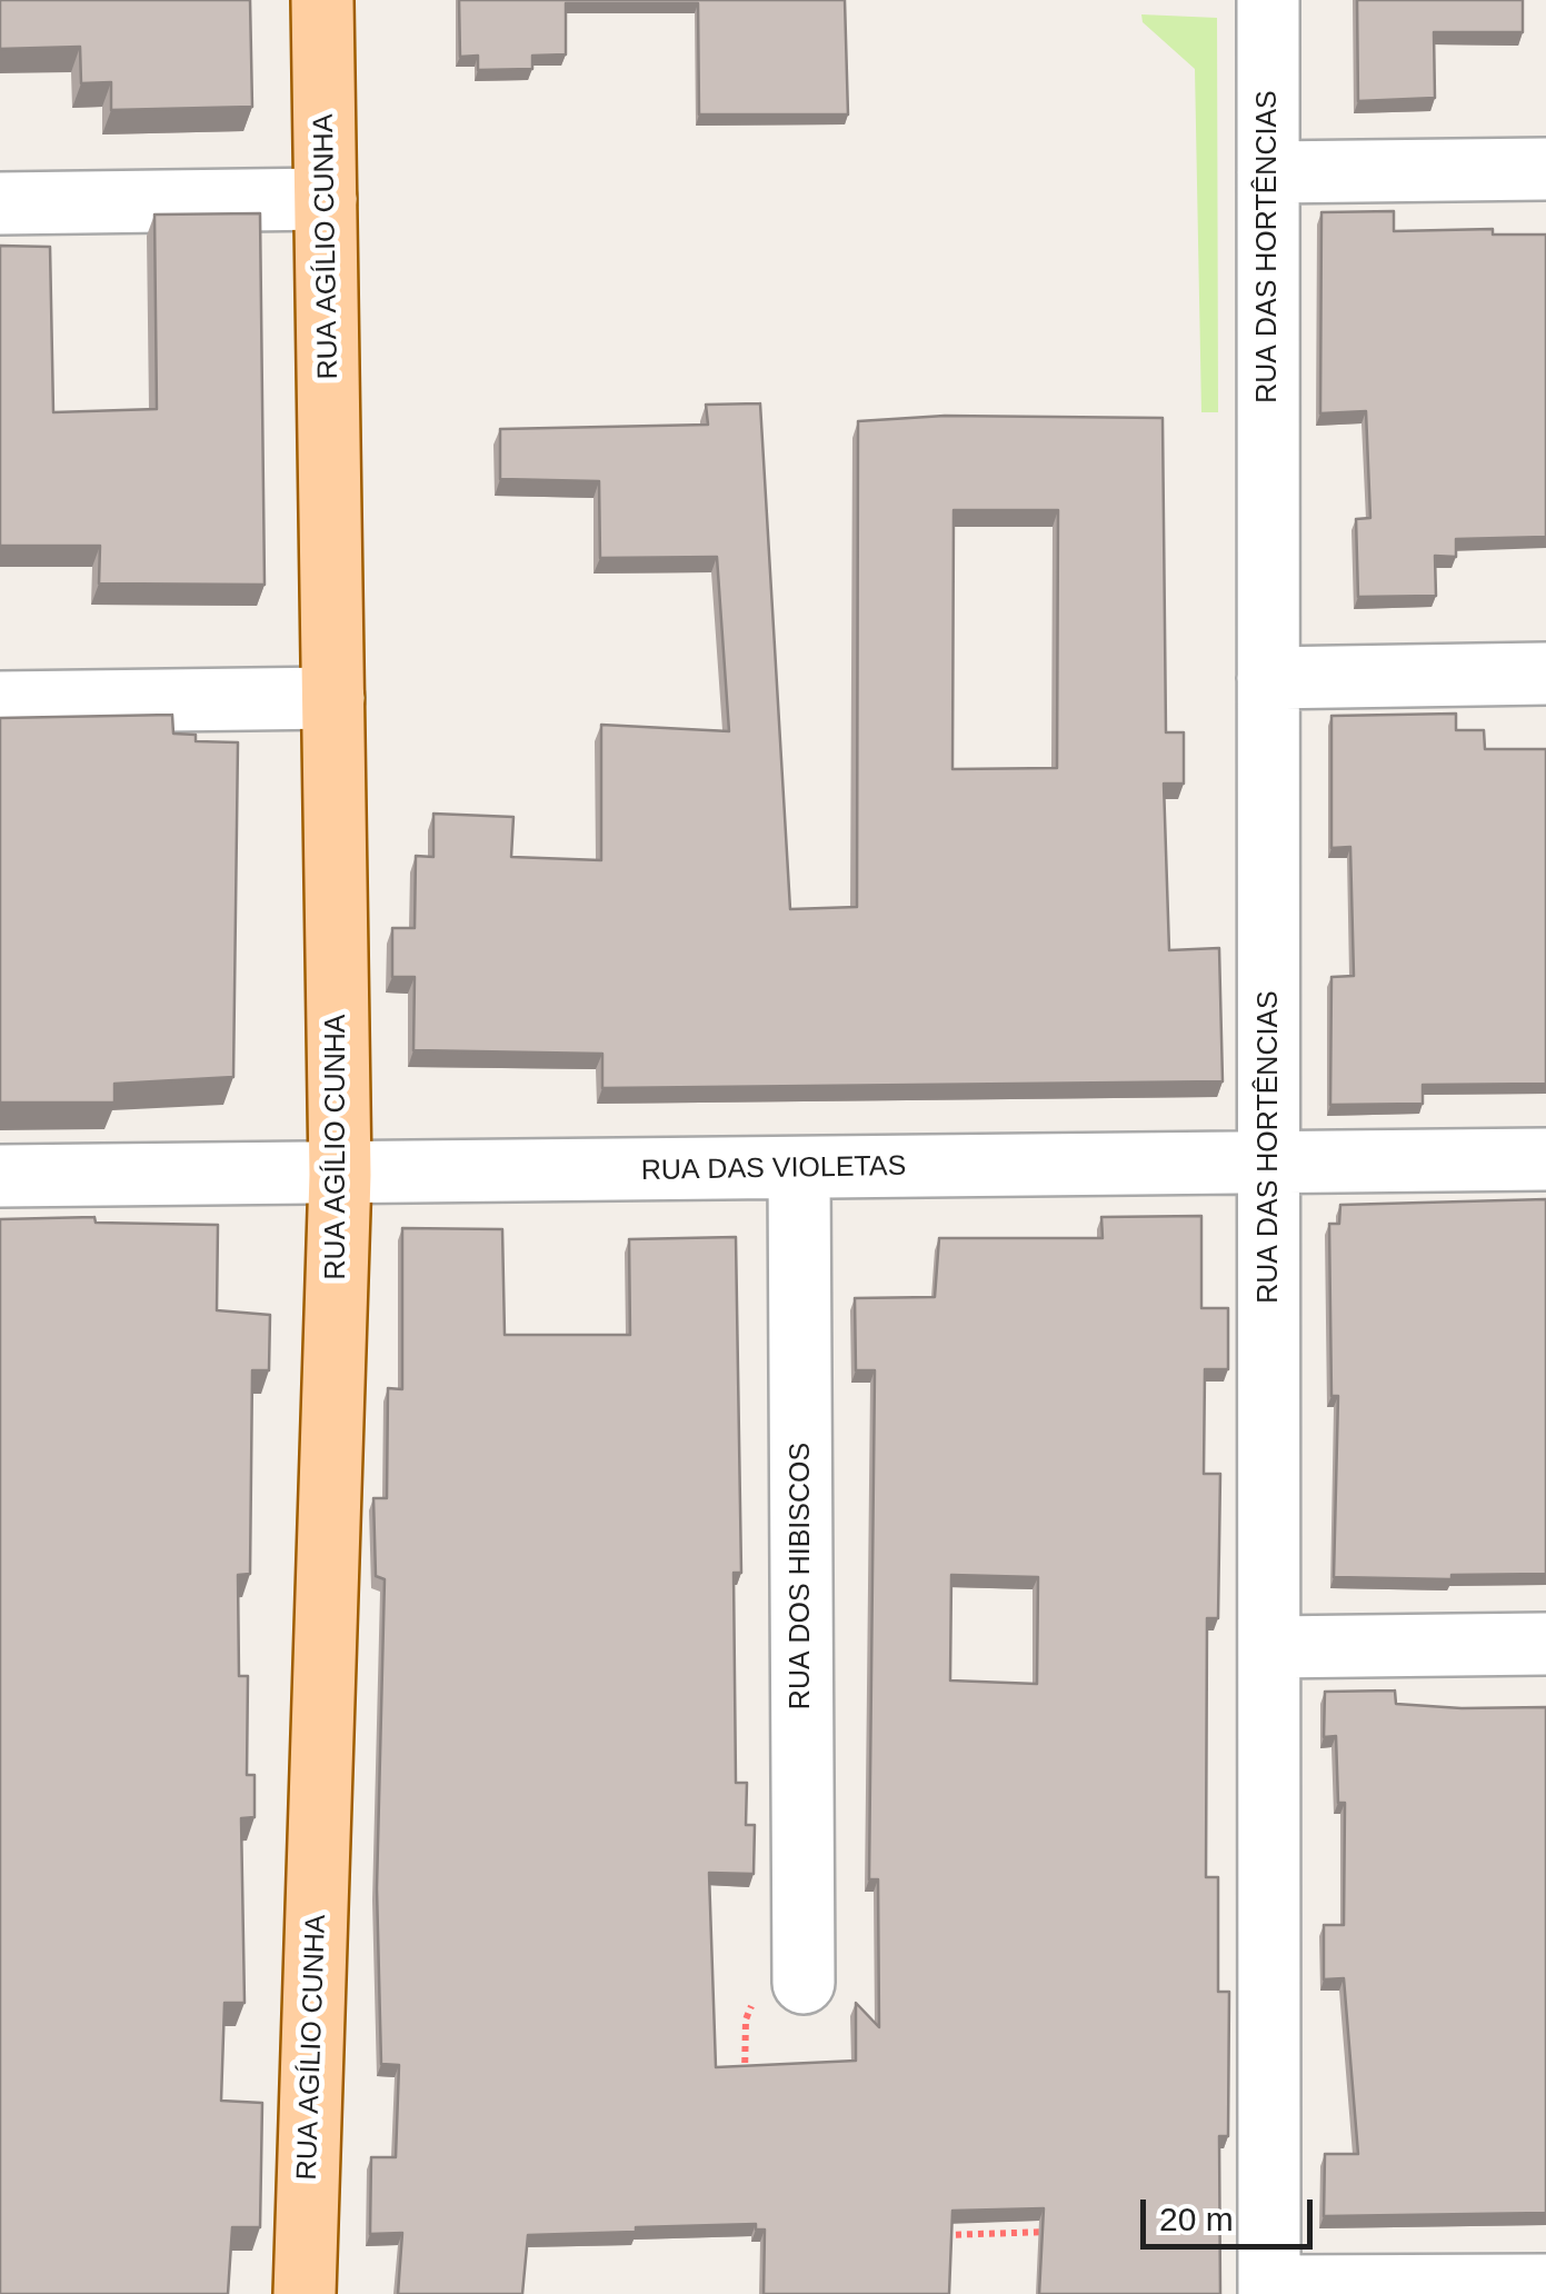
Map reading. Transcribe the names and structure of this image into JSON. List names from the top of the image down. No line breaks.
{"streets":{"main road":["RUA AGÍLIO CUNHA"],"street":["RUA DAS HORTÊNCIAS","RUA DAS VIOLETAS","RUA DOS HIBISCOS"]},"crossings":[["RUA AGÍLIO CUNHA","RUA DAS VIOLETAS"],["RUA DAS HORTÊNCIAS","RUA DAS VIOLETAS"],["RUA DAS VIOLETAS","RUA DOS HIBISCOS"]],"scale_bar":"20 m"}
